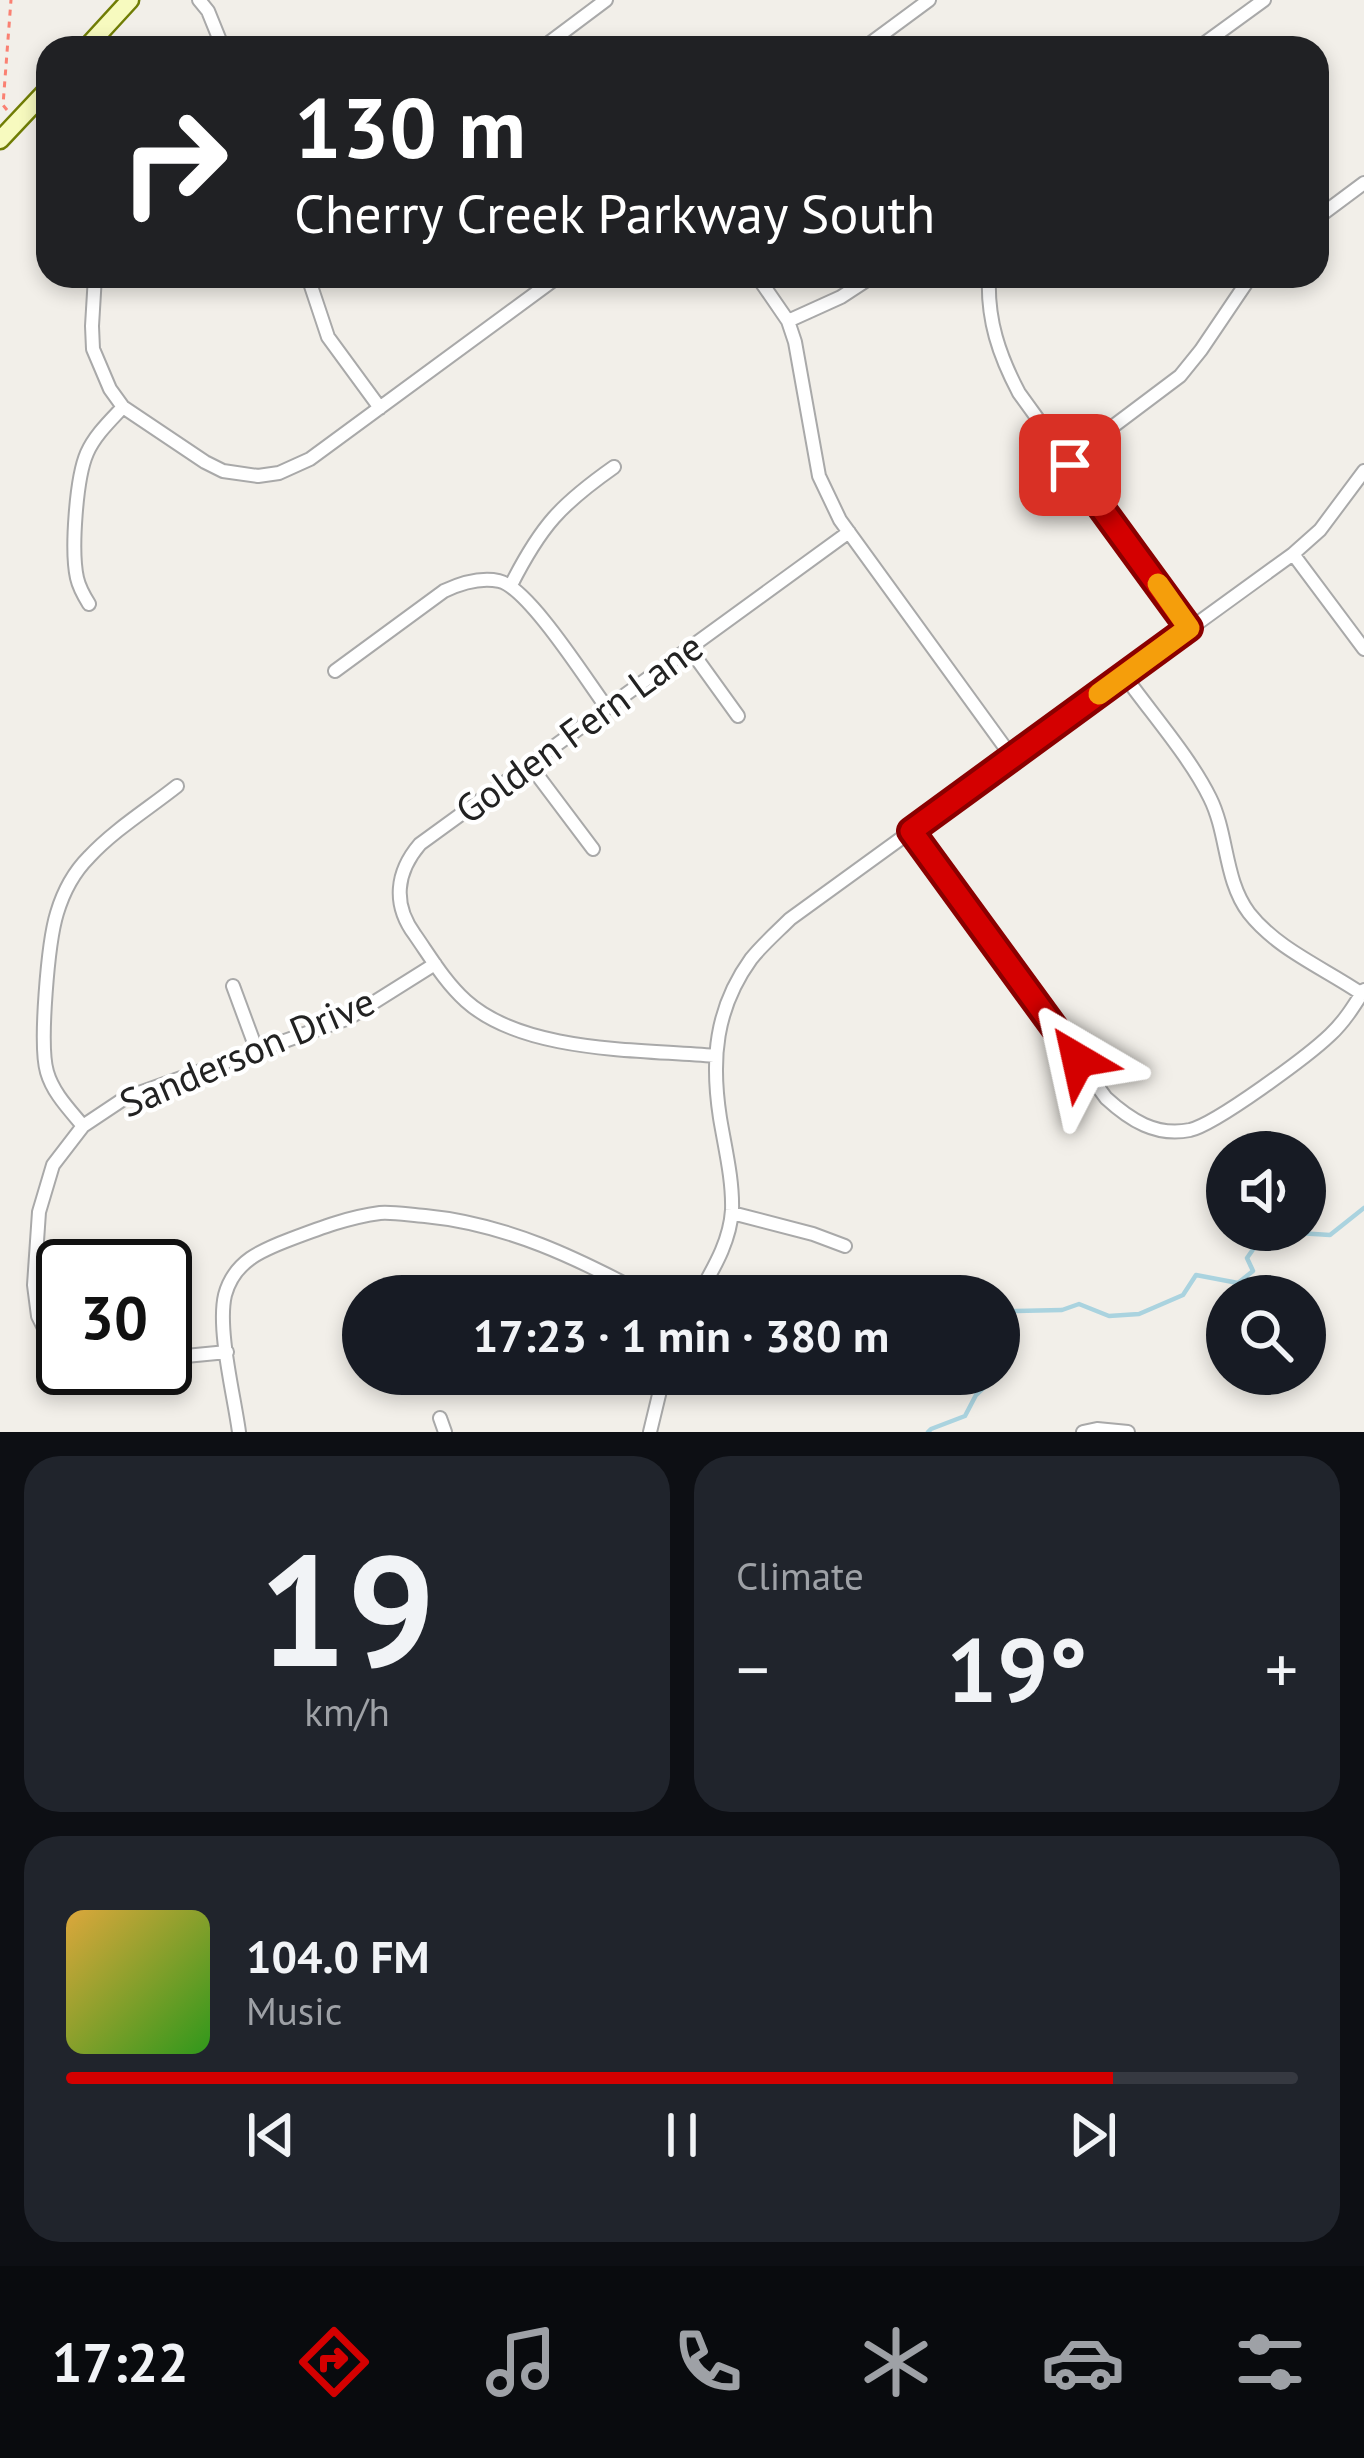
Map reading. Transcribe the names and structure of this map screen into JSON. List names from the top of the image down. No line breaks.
{"streets":{"street":["Golden Fern Lane","Sanderson Drive"]},"crossings":[["Golden Fern Lane","Sanderson Drive"]],"page":{"turn":["130 m","Cherry Creek Parkway South"],"limit":"30","trip":"17:23 · 1 min · 380 m","tile":[["19","km/h"],"Climate"],"heat":["−","19°","+"],"song":["104.0 FM","Music"],"tabs":"17:22"}}
